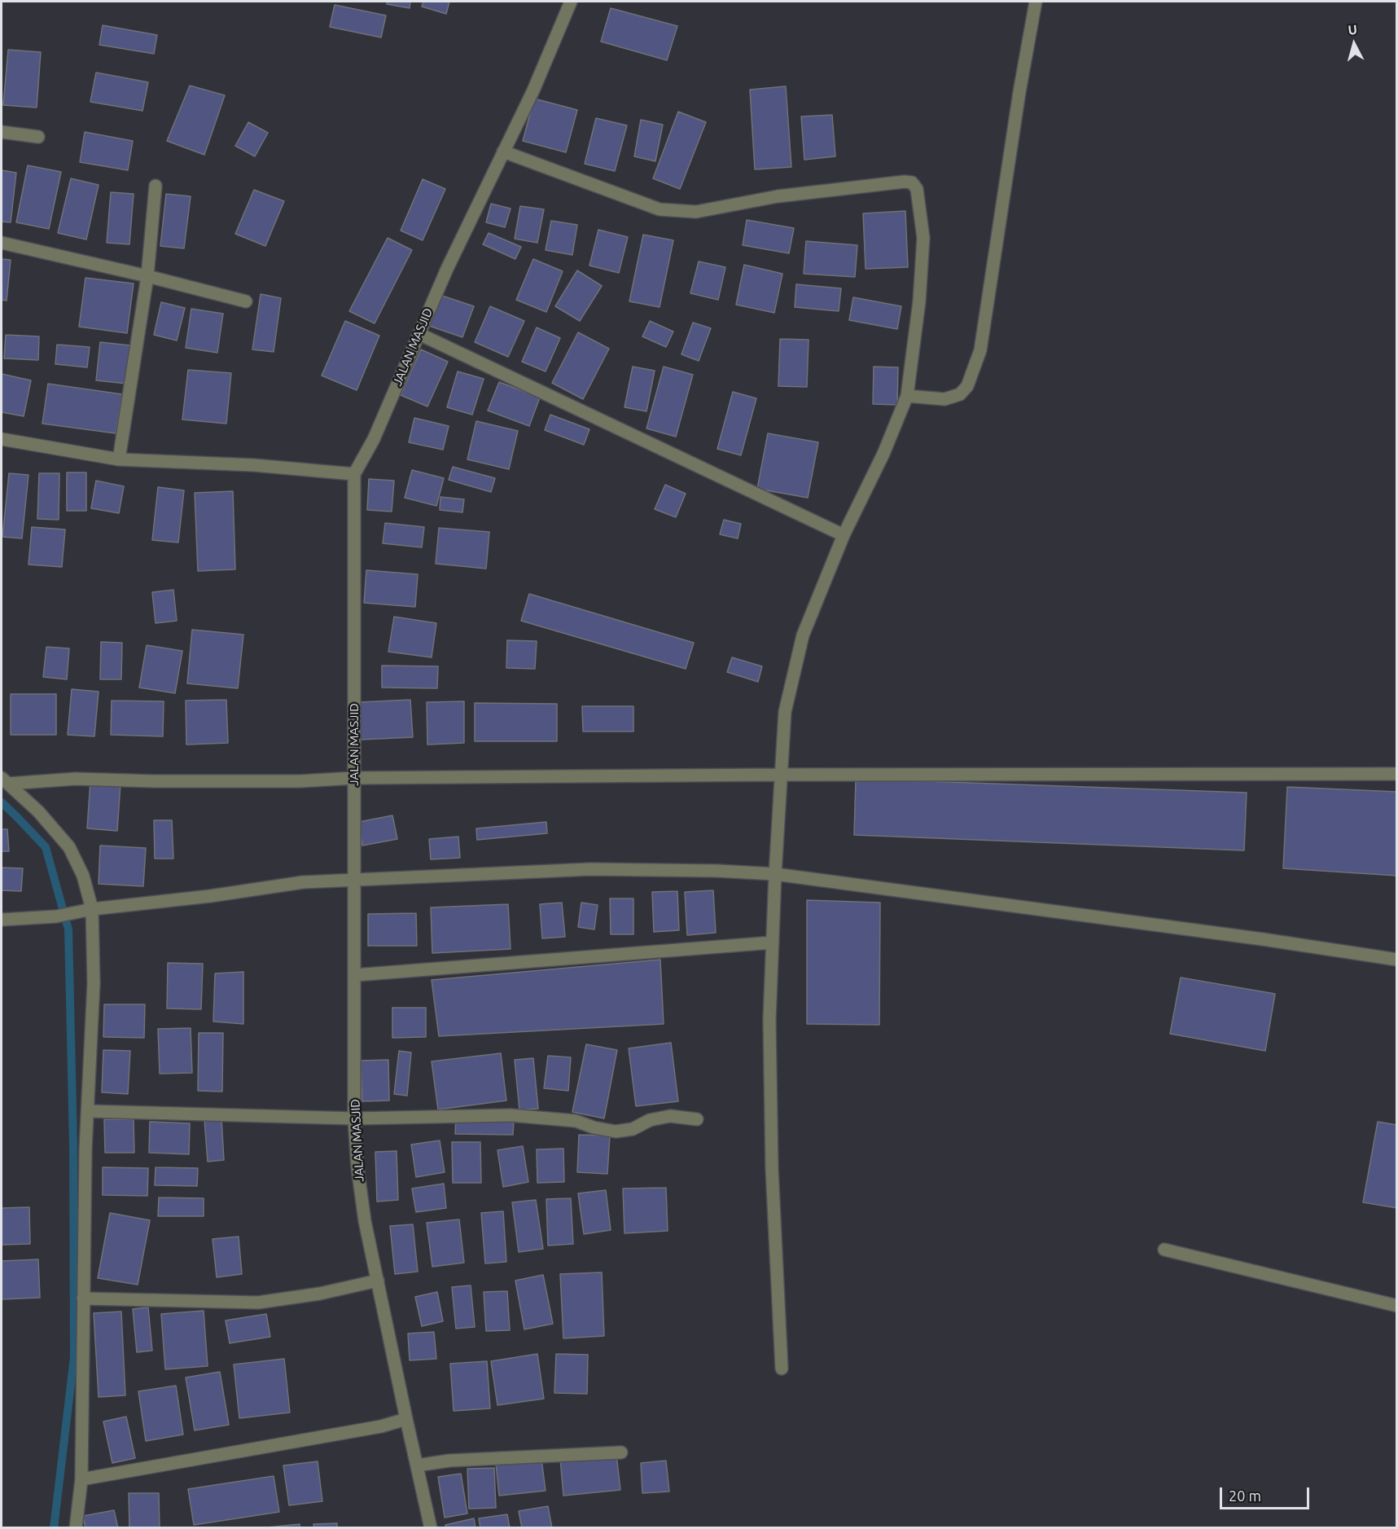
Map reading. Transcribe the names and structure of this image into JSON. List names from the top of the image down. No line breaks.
{"streets":{"street":["JALAN MASJID"]},"scale_bar":"20 m","north":"top"}
